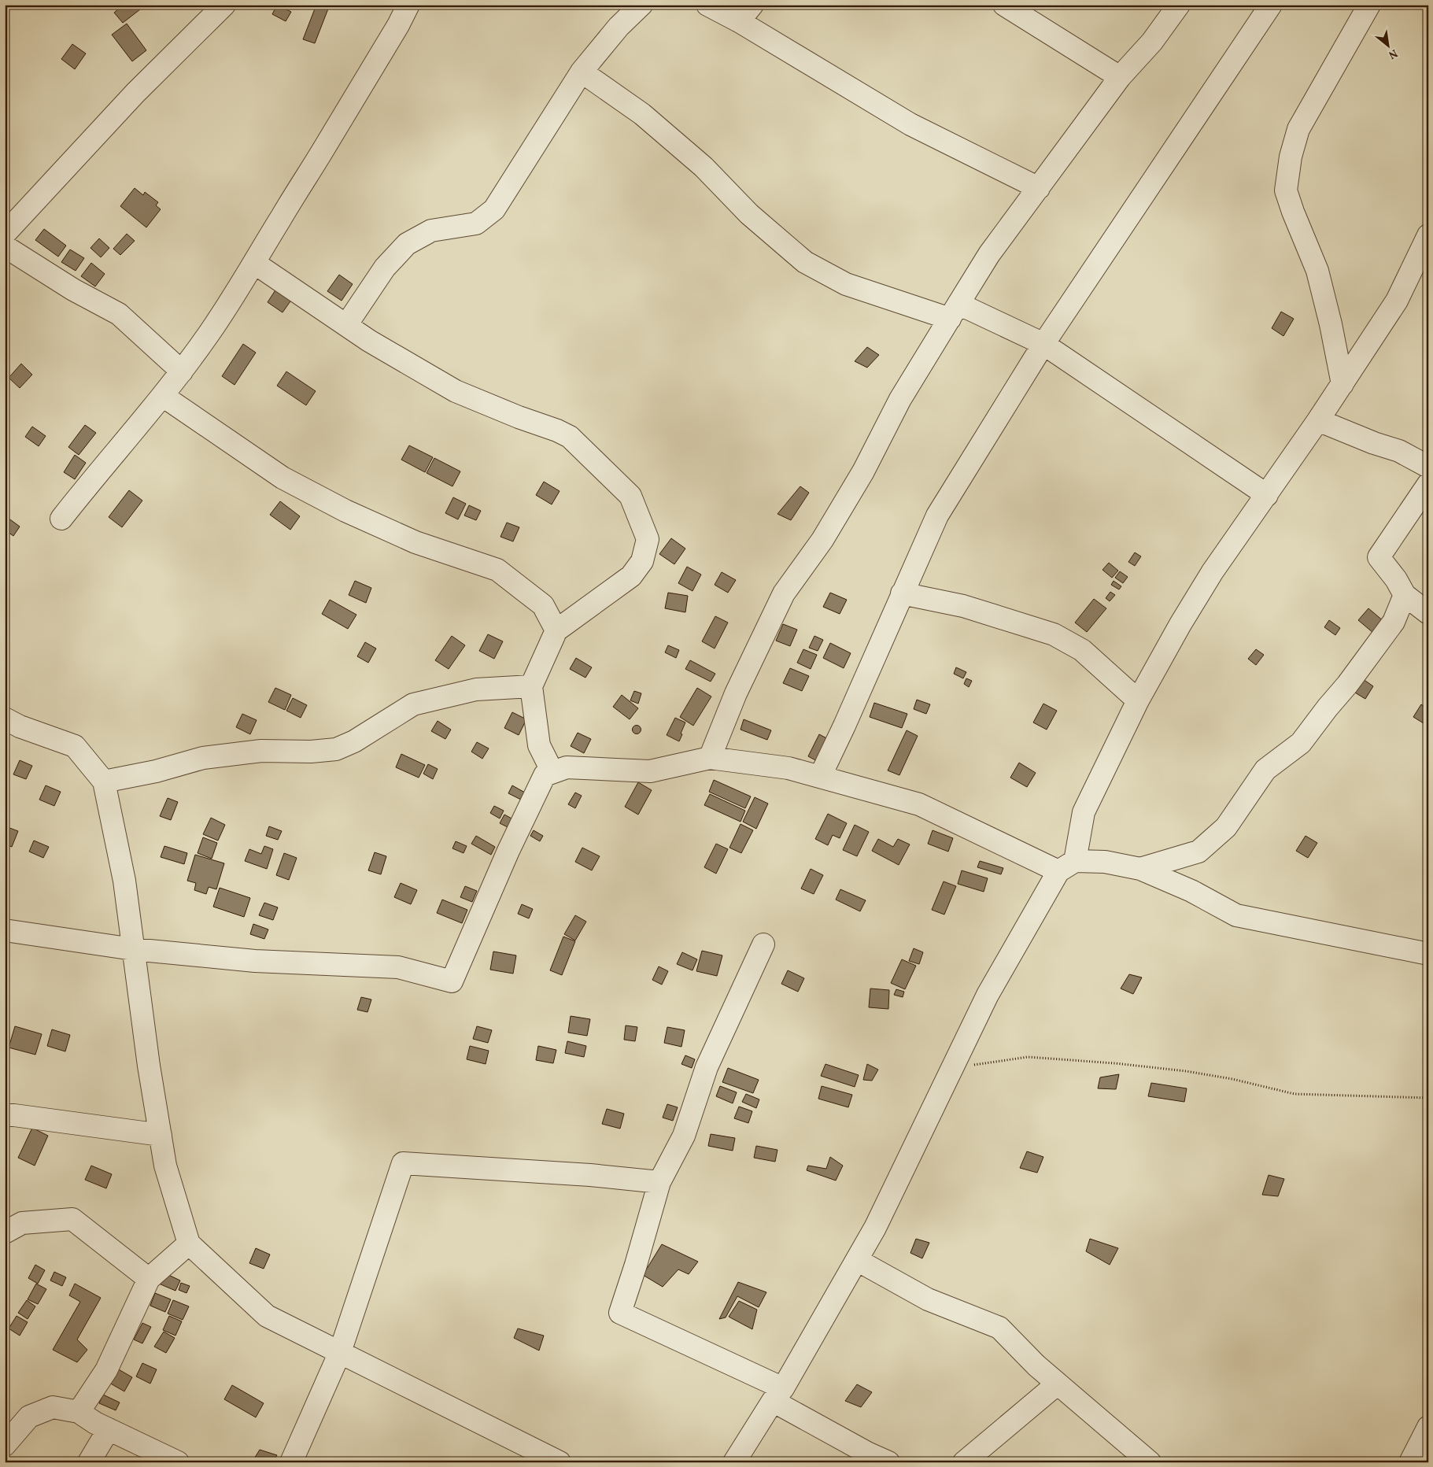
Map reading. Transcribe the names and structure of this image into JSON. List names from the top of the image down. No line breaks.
{"north":"bottom right"}
